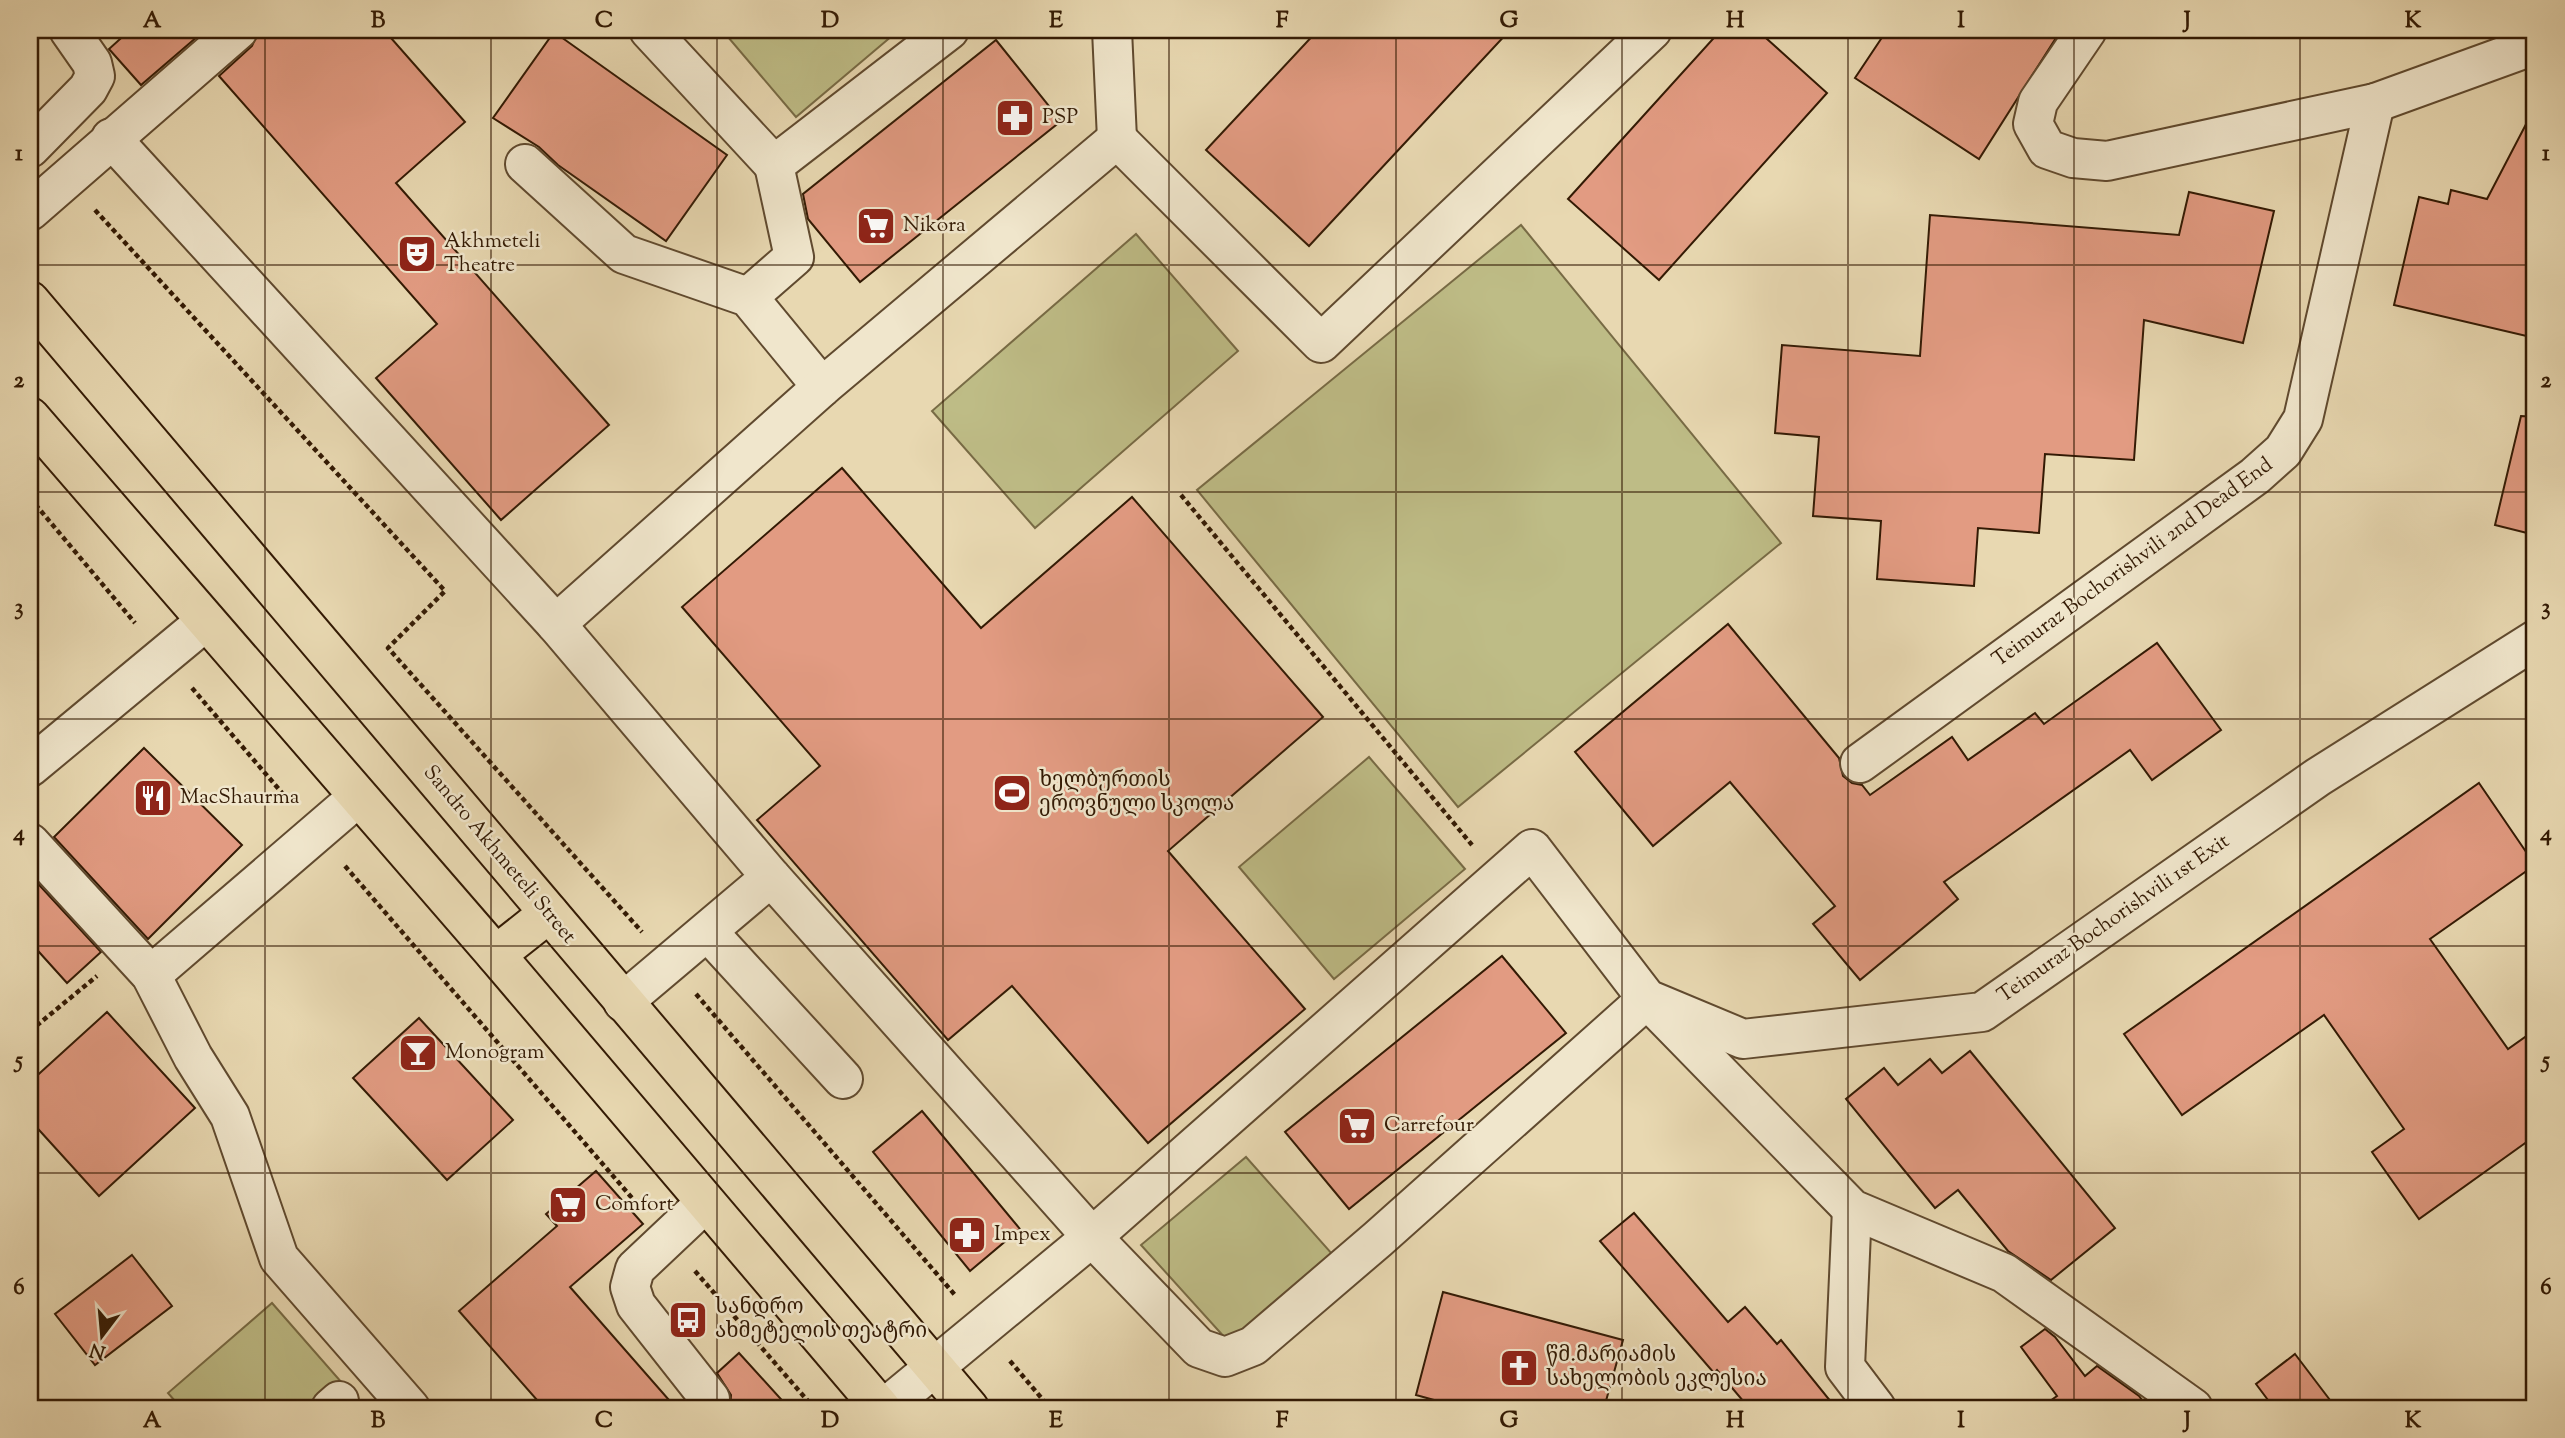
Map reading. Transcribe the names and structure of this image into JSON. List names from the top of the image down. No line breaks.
{"streets":{"main road":["Sandro Akhmeteli Street"],"street":["Teimuraz Bochorishvili 2nd Dead End","Teimuraz Bochorishvili 1st Exit"]},"places":{"pharmacy":["PSP","Impex"],"supermarket":["Nikora","Carrefour","Comfort"],"theatre":["Akhmeteli Theatre"],"sports":["ხელბურთის ეროვნული სკოლა"],"restaurant":["MacShaurma"],"bar":["Monogram"],"bus stop":["სანდრო ახმეტელის თეატრი"],"church":["წმ.მარიამის სახელობის ეკლესია"]},"north":"bottom","grid":{"columns":["A","B","C","D","E","F","G","H","I","J","K"],"rows":["1","2","3","4","5","6"]}}
